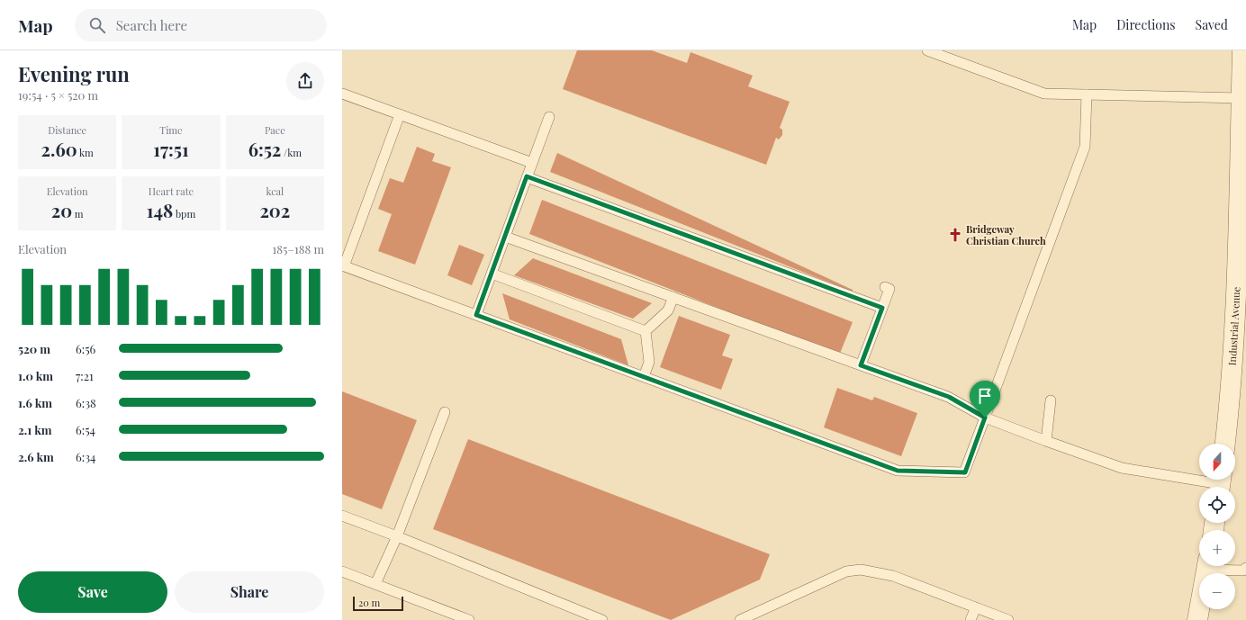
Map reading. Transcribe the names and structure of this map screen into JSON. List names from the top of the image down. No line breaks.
{"streets":{"street":["Industrial Avenue"]},"places":{"church":["Bridgeway Christian Church"]},"scale_bar":"20 m","north":"bottom","page":{"header":"Map","search":"Search here","nav":["Map","Directions","Saved"],"heading":["Evening run","19:54 · 5 × 520 m"],"stats":[["Distance","2.60 km"],["Time","17:51"],["Pace","6:52 /km"],["Elevation","20 m"],["Heart rate","148 bpm"],["kcal","202"]],"chart":["Elevation","185–188 m"],"list":[{"name":"520 m","note":"6:56"},{"name":"1.0 km","note":"7:21"},{"name":"1.6 km","note":"6:38"},{"name":"2.1 km","note":"6:54"},{"name":"2.6 km","note":"6:34"}],"map_buttons":["+","−"],"buttons":["Save","Share"],"scale":"20 m"}}
